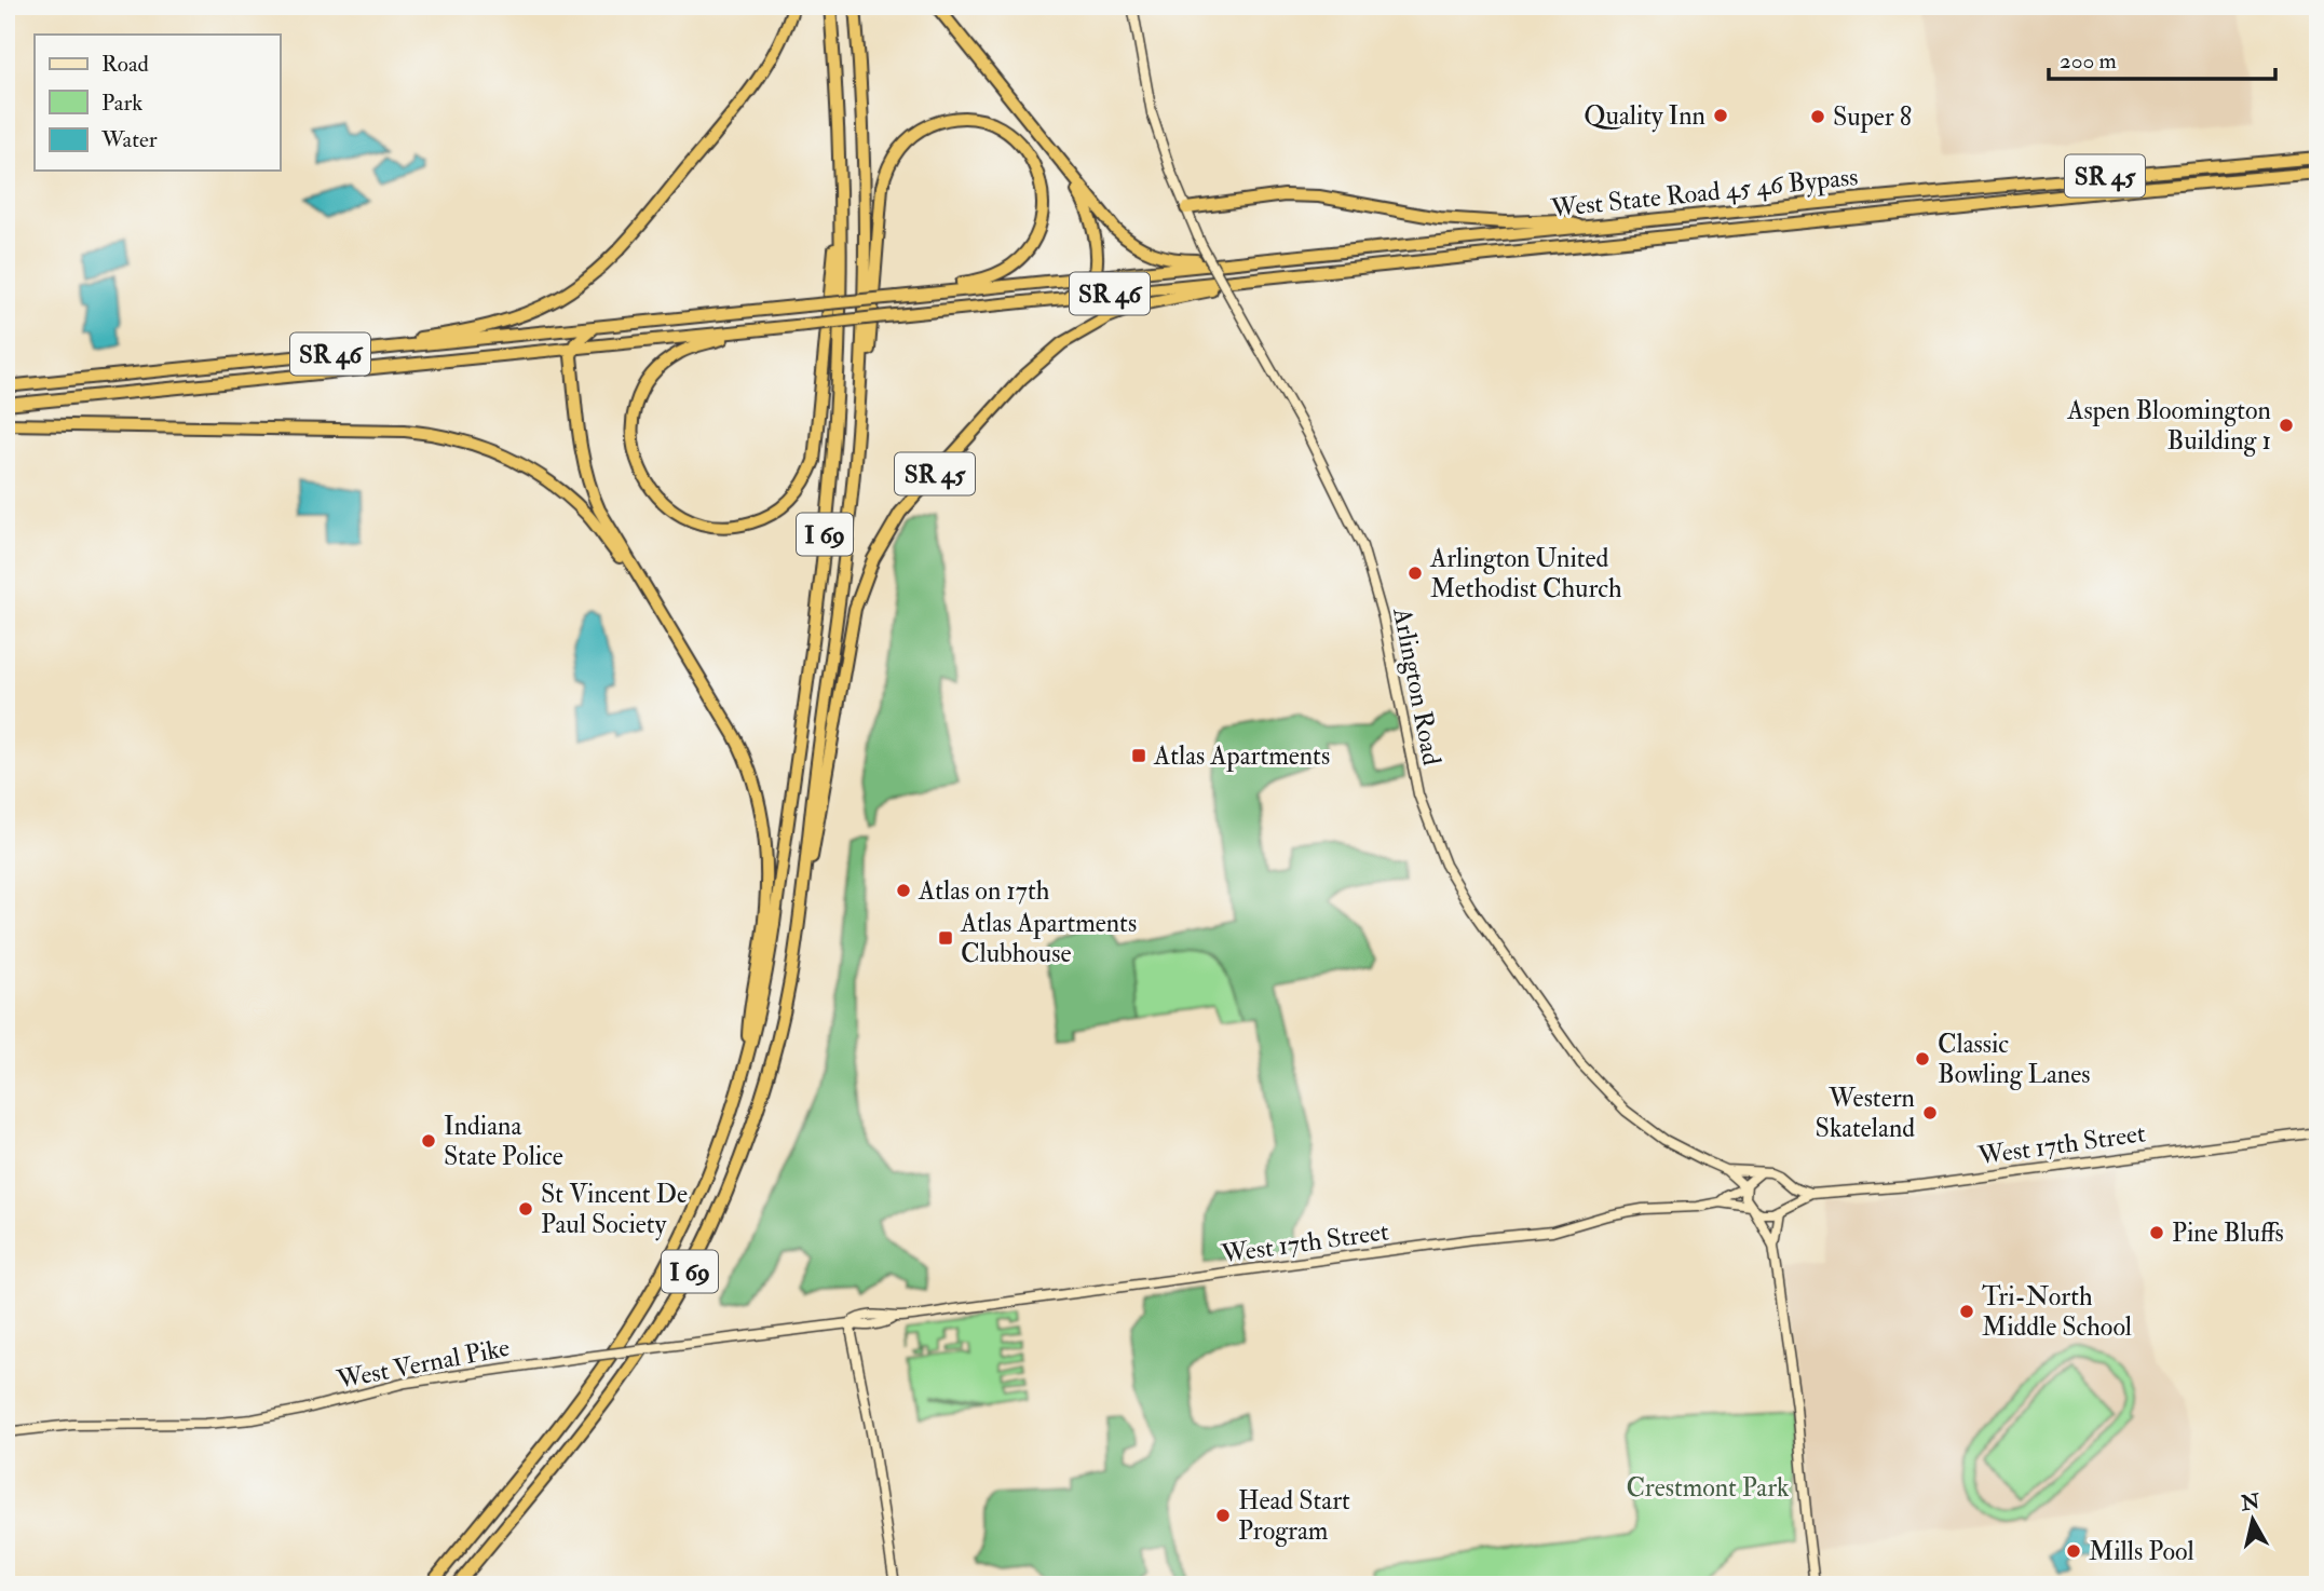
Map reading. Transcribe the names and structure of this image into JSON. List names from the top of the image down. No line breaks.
{"streets":{"highway":["SR 45","West State Road 45 46 Bypass","SR 46","I 69"],"main road":["Arlington Road","West 17th Street","West Vernal Pike"]},"crossings":[["SR 45","West State Road 45 46 Bypass"],["SR 45","SR 46"],["SR 45","I 69"],["West State Road 45 46 Bypass","SR 46"],["Arlington Road","West 17th Street"],["West 17th Street","West Vernal Pike"]],"parks":["Crestmont Park"],"places":{"other":["Quality Inn","Super 8","Aspen Bloomington Building 1","Arlington United Methodist Church","Atlas on 17th","Classic Bowling Lanes","Western Skateland","Indiana State Police","St Vincent De Paul Society","Pine Bluffs","Tri-North Middle School","Head Start Program","Mills Pool"],"transit":["Atlas Apartments","Atlas Apartments Clubhouse"]},"legend":["Road","Park","Water"],"scale_bar":"200 m","north":"top"}
